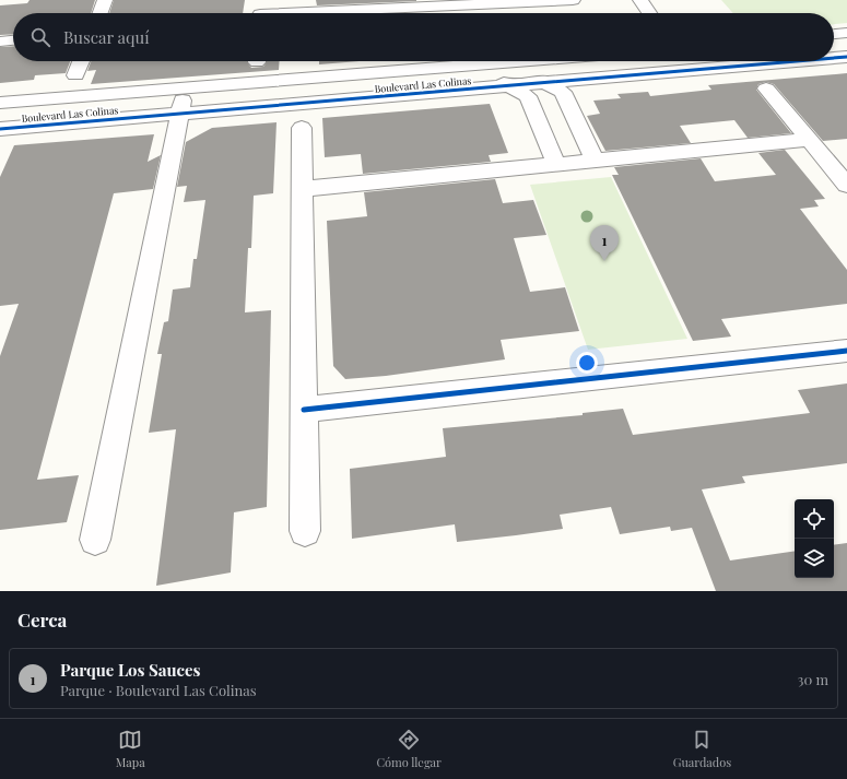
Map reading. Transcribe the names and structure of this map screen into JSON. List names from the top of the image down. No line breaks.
{"streets":{"street":["Boulevard Las Colinas"]},"page":{"search":"Buscar aquí","pins":"1","heading":"Cerca","list":[{"mark":"1","name":"Parque Los Sauces","note":"Parque · Boulevard Las Colinas","value":"30 m"}],"nav":["Mapa","Cómo llegar","Guardados"]}}
